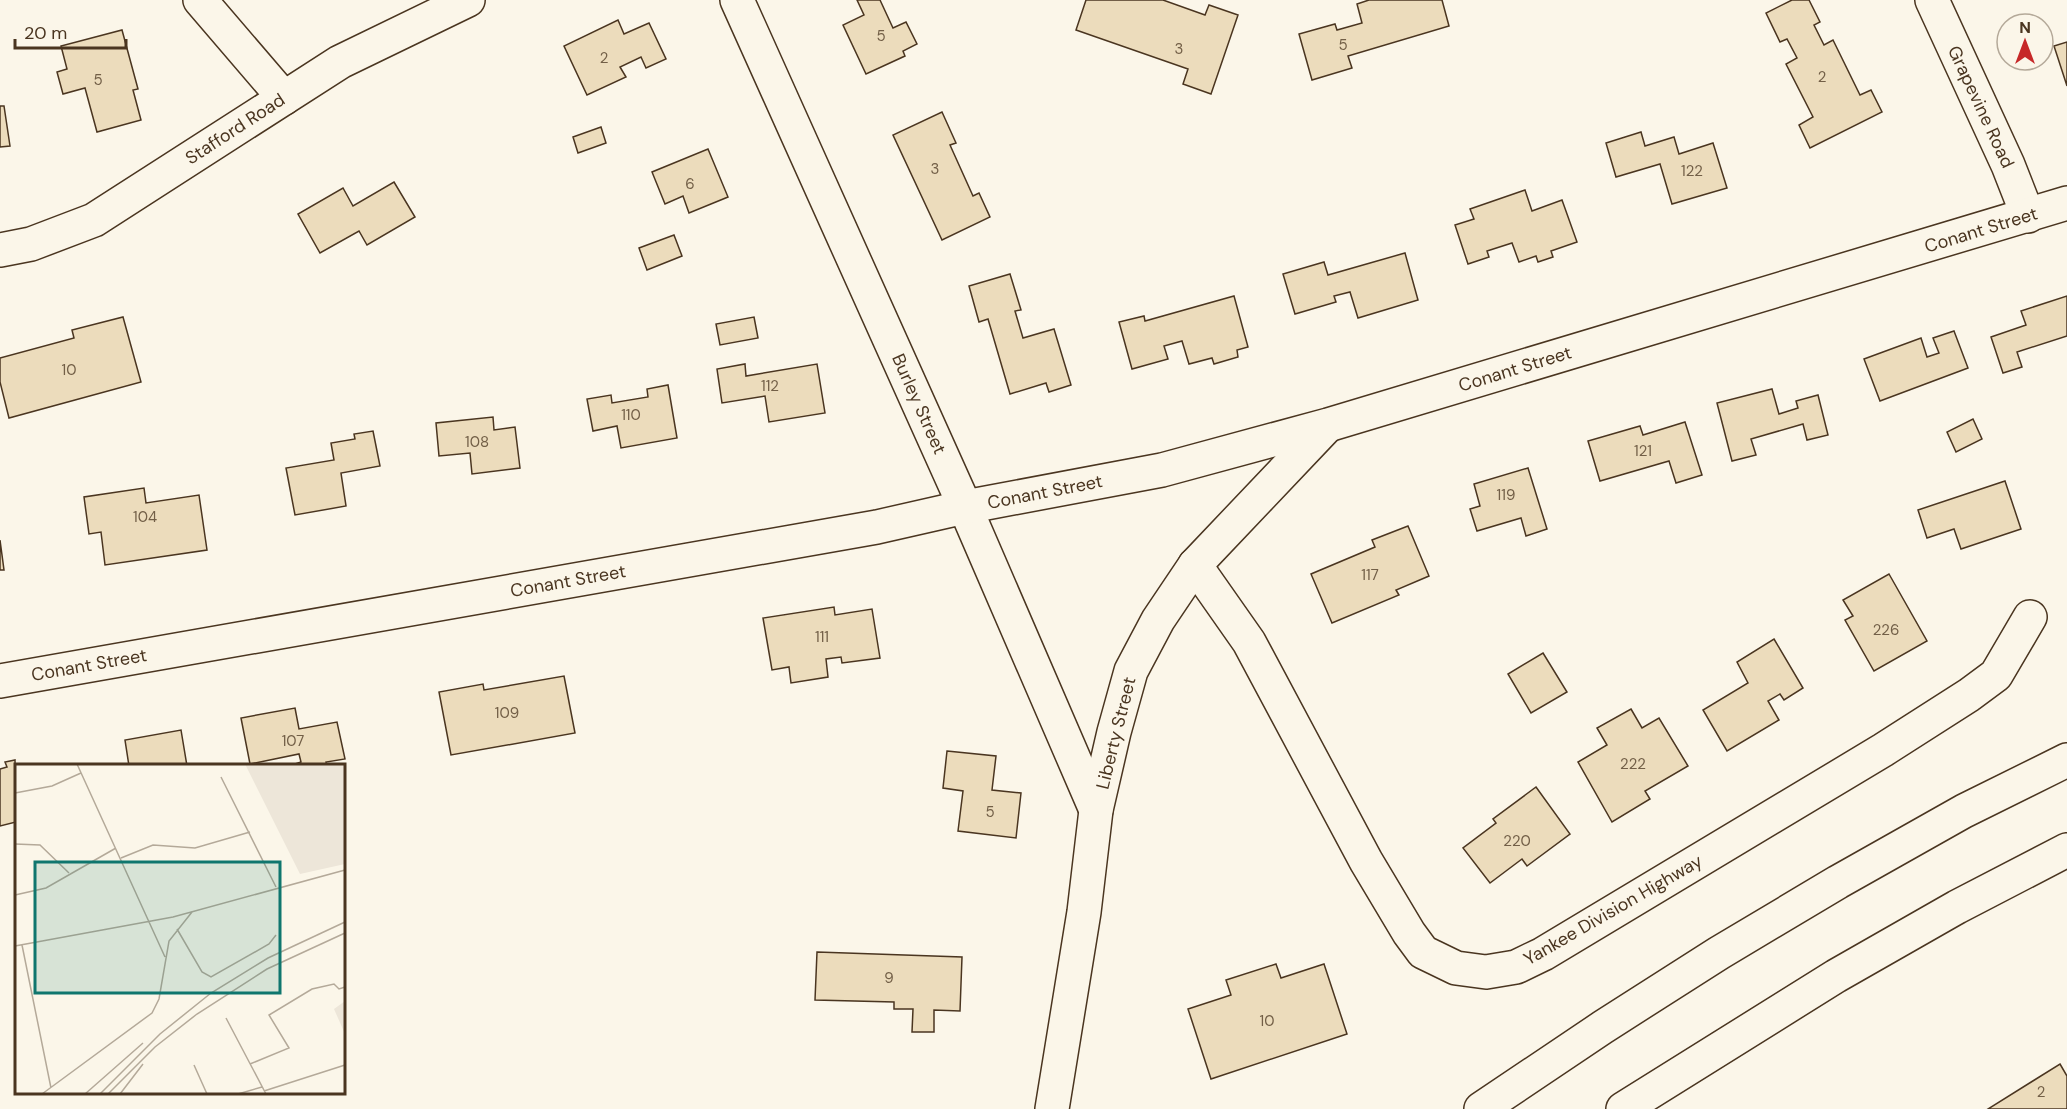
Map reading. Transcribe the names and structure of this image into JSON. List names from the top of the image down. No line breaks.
{"streets":{"main road":["Grapevine Road","Stafford Road","Conant Street","Burley Street","Liberty Street","Yankee Division Highway"]},"crossings":[["Grapevine Road","Conant Street"],["Conant Street","Burley Street"],["Conant Street","Liberty Street"],["Burley Street","Liberty Street"],["Liberty Street","Yankee Division Highway"]],"house_numbers":["5","5","3","2","2","5","3","122","6","10","112","110","108","121","119","104","117","226","111","109","107","222","5","220","9","10","2"],"scale_bar":"20 m","north":"top"}
